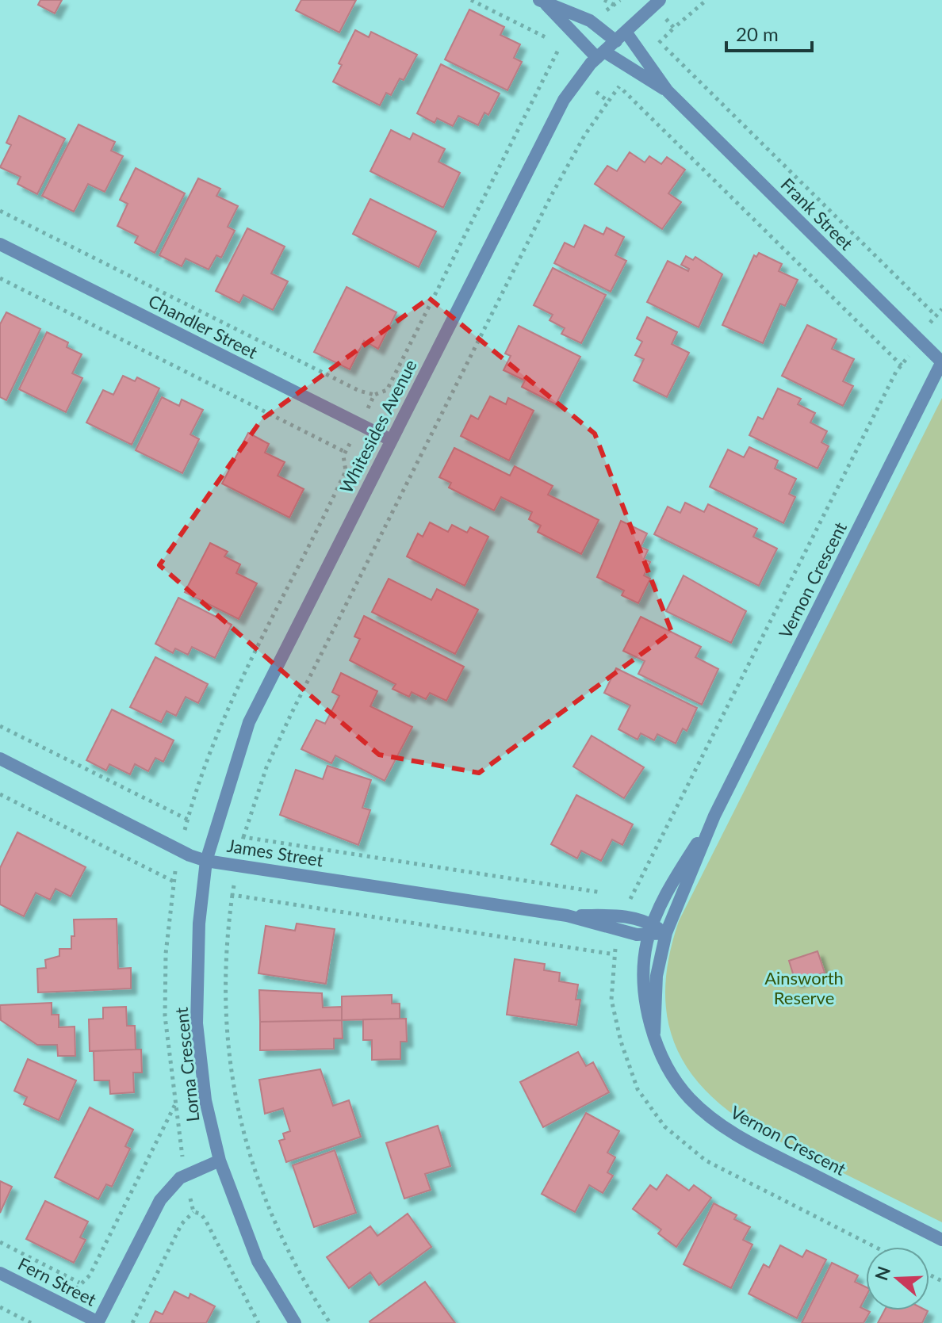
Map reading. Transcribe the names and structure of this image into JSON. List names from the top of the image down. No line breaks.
{"streets":{"street":["Frank Street","Chandler Street","Whitesides Avenue","Vernon Crescent","James Street","Lorna Crescent","Fern Street"]},"crossings":[["Frank Street","Whitesides Avenue"],["Frank Street","Vernon Crescent"],["Chandler Street","Whitesides Avenue"],["Whitesides Avenue","James Street"],["Whitesides Avenue","Lorna Crescent"],["Vernon Crescent","James Street"],["James Street","Lorna Crescent"]],"parks":["Ainsworth Reserve"],"scale_bar":"20 m","north":"left"}
